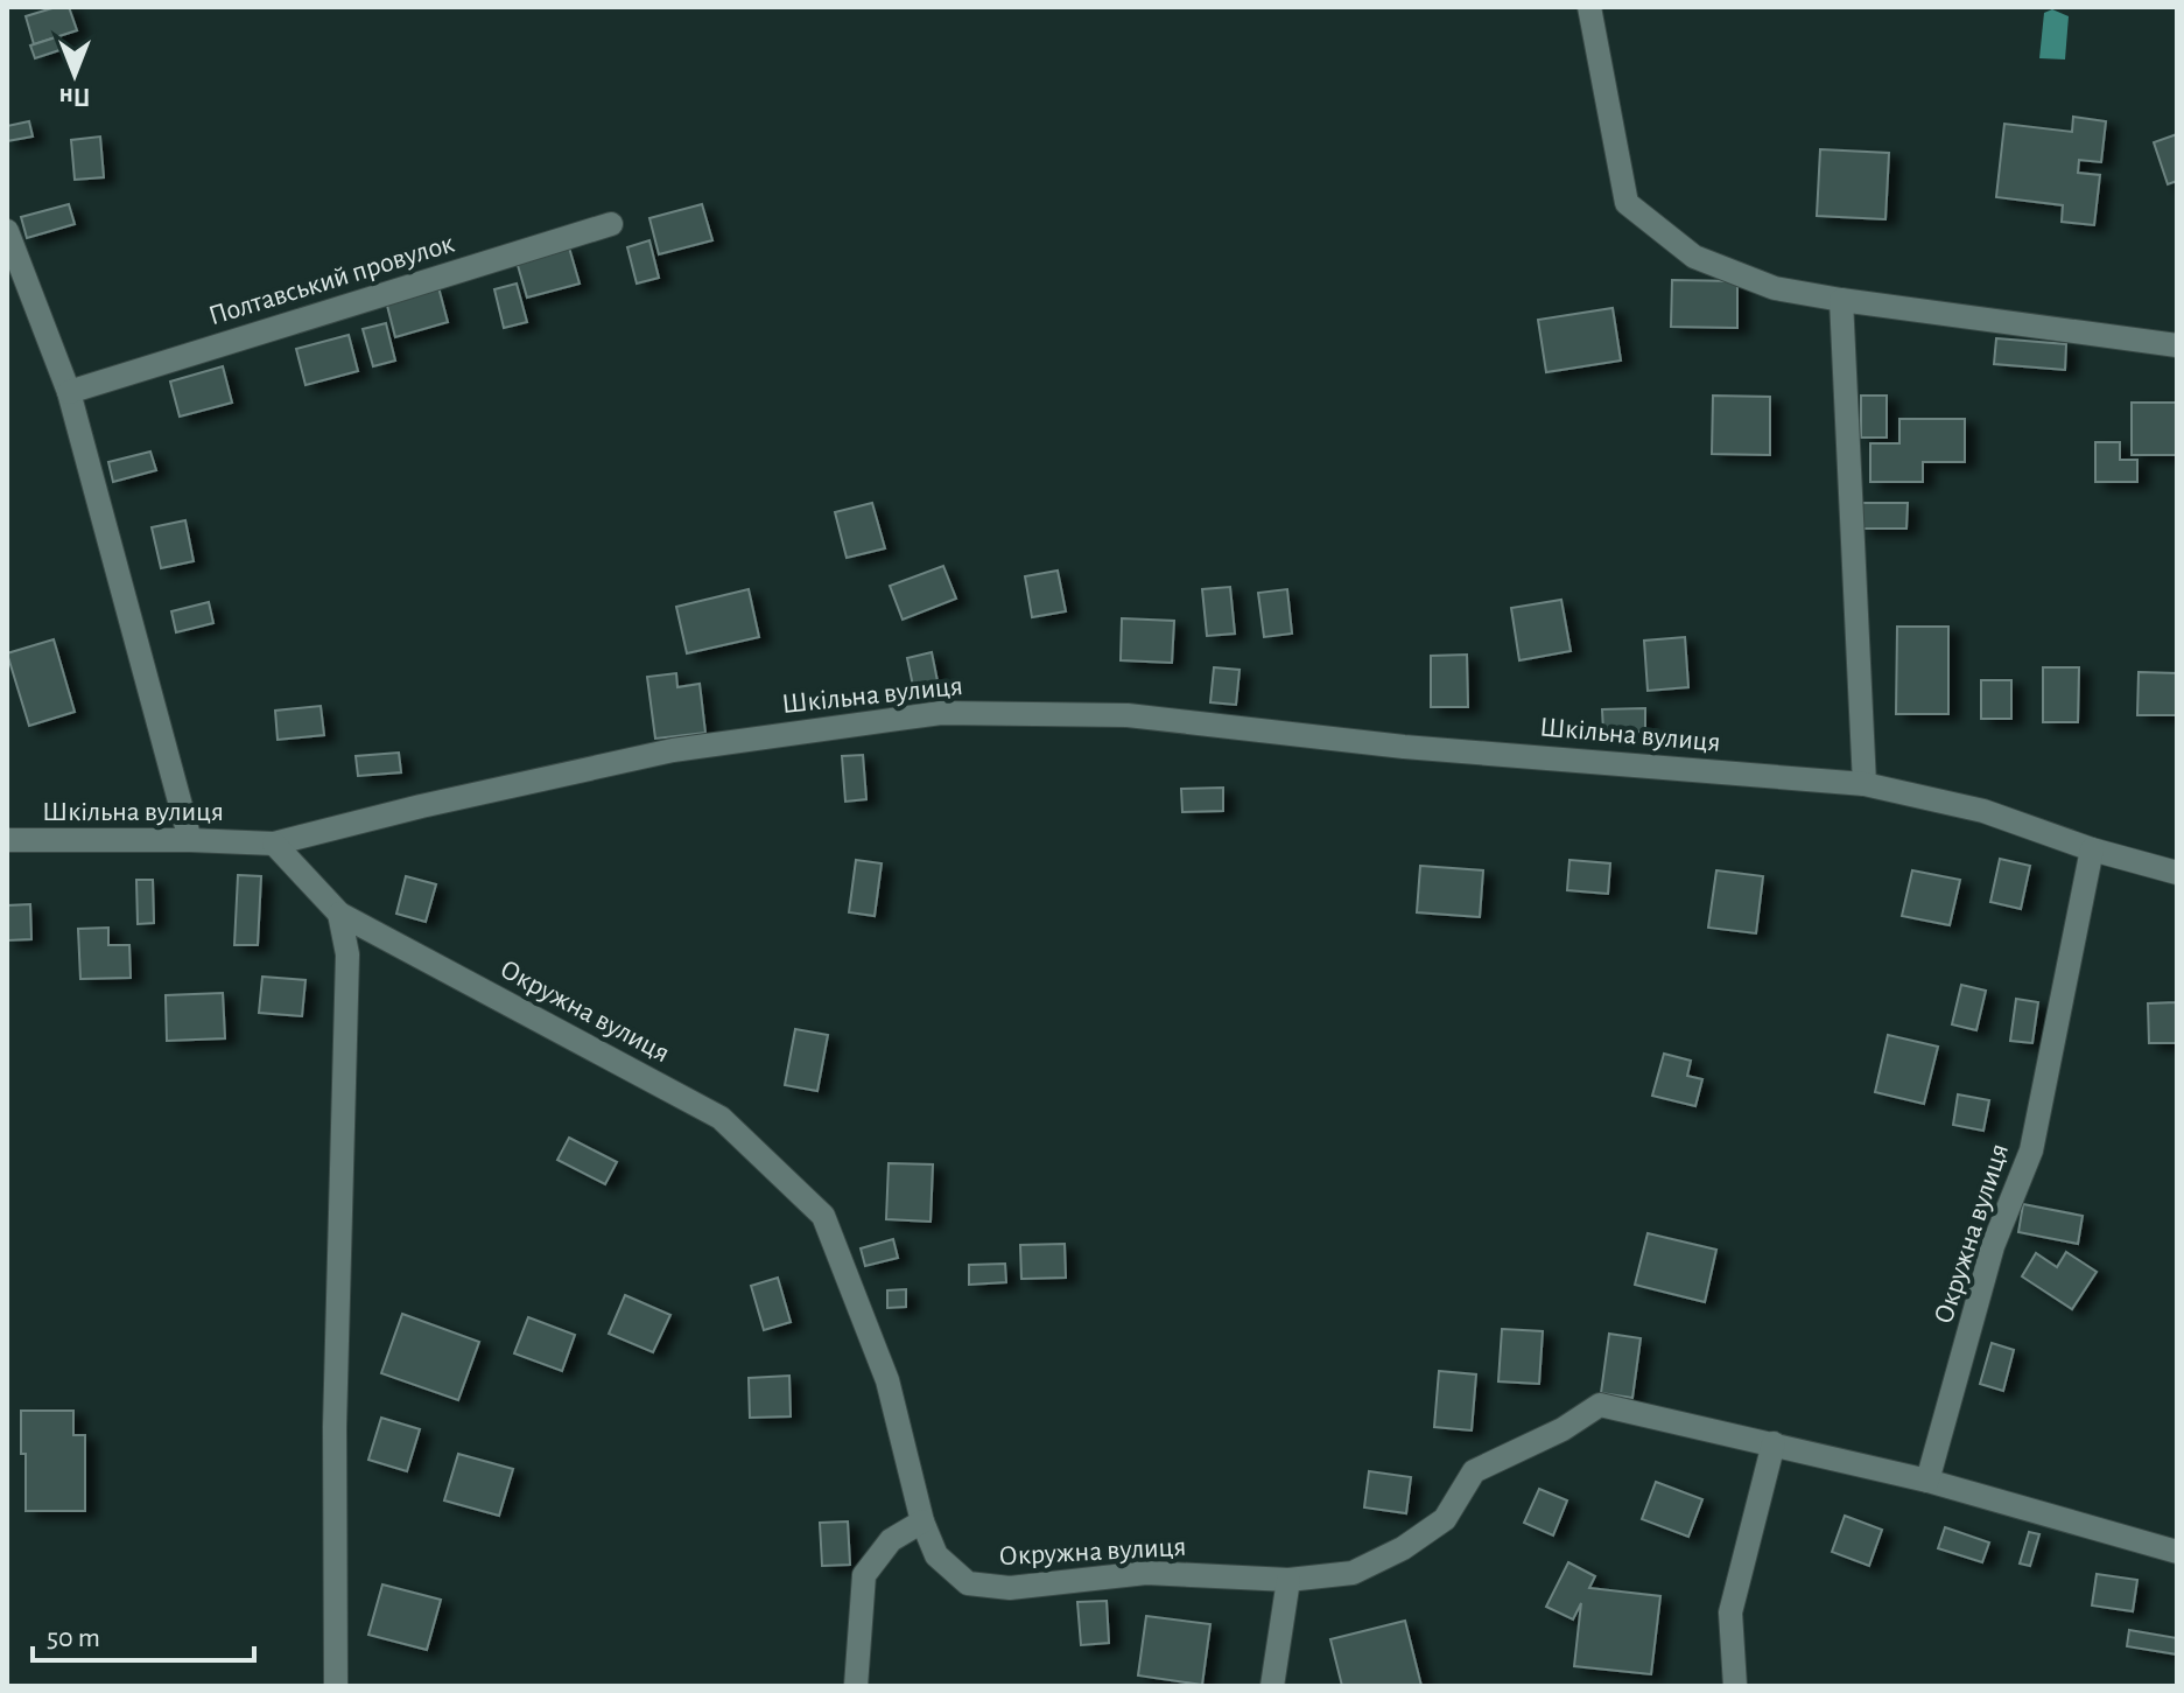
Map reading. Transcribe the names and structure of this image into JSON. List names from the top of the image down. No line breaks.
{"streets":{"street":["Полтавський провулок","Шкільна вулиця","Окружна вулиця"]},"crossings":[["Шкільна вулиця","Окружна вулиця"]],"scale_bar":"50 m","north":"bottom"}
